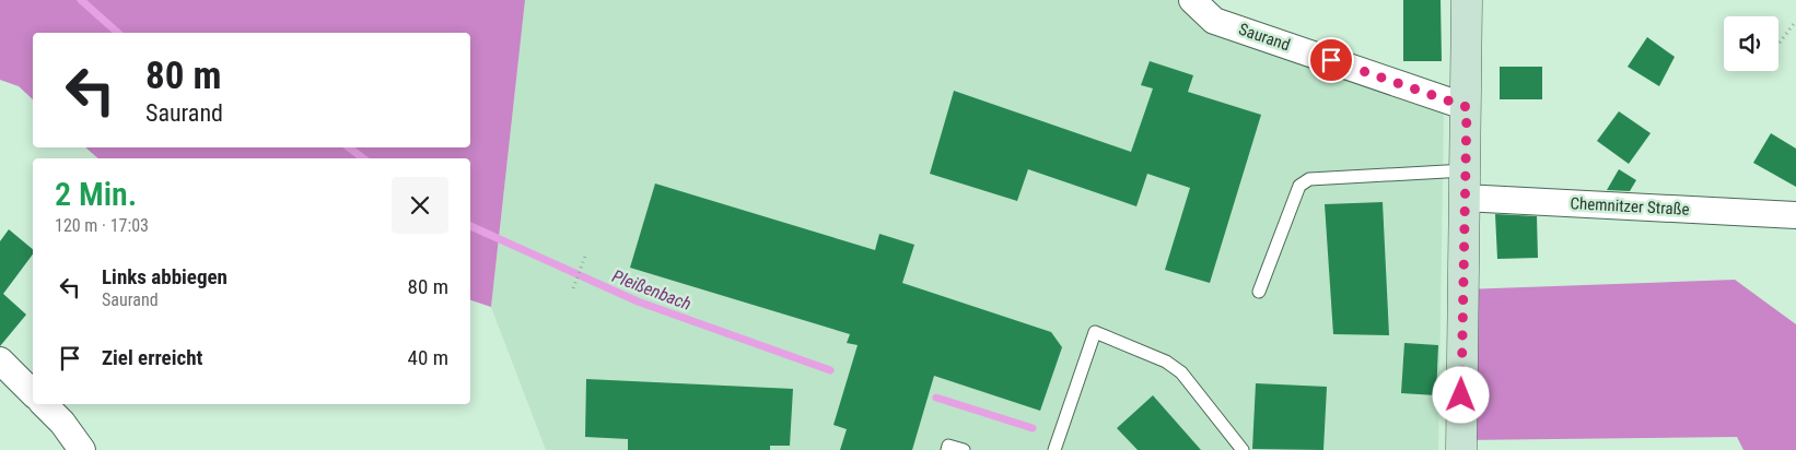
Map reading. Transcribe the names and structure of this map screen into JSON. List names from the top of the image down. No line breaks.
{"streets":{"street":["Saurand","Chemnitzer Straße"]},"water":["Pleißenbach"],"page":{"turn":["80 m","Saurand"],"heading":["2 Min.","120 m · 17:03"],"list":[{"name":"Links abbiegen","note":"Saurand","value":"80 m"},{"name":"Ziel erreicht","value":"40 m"}]}}
